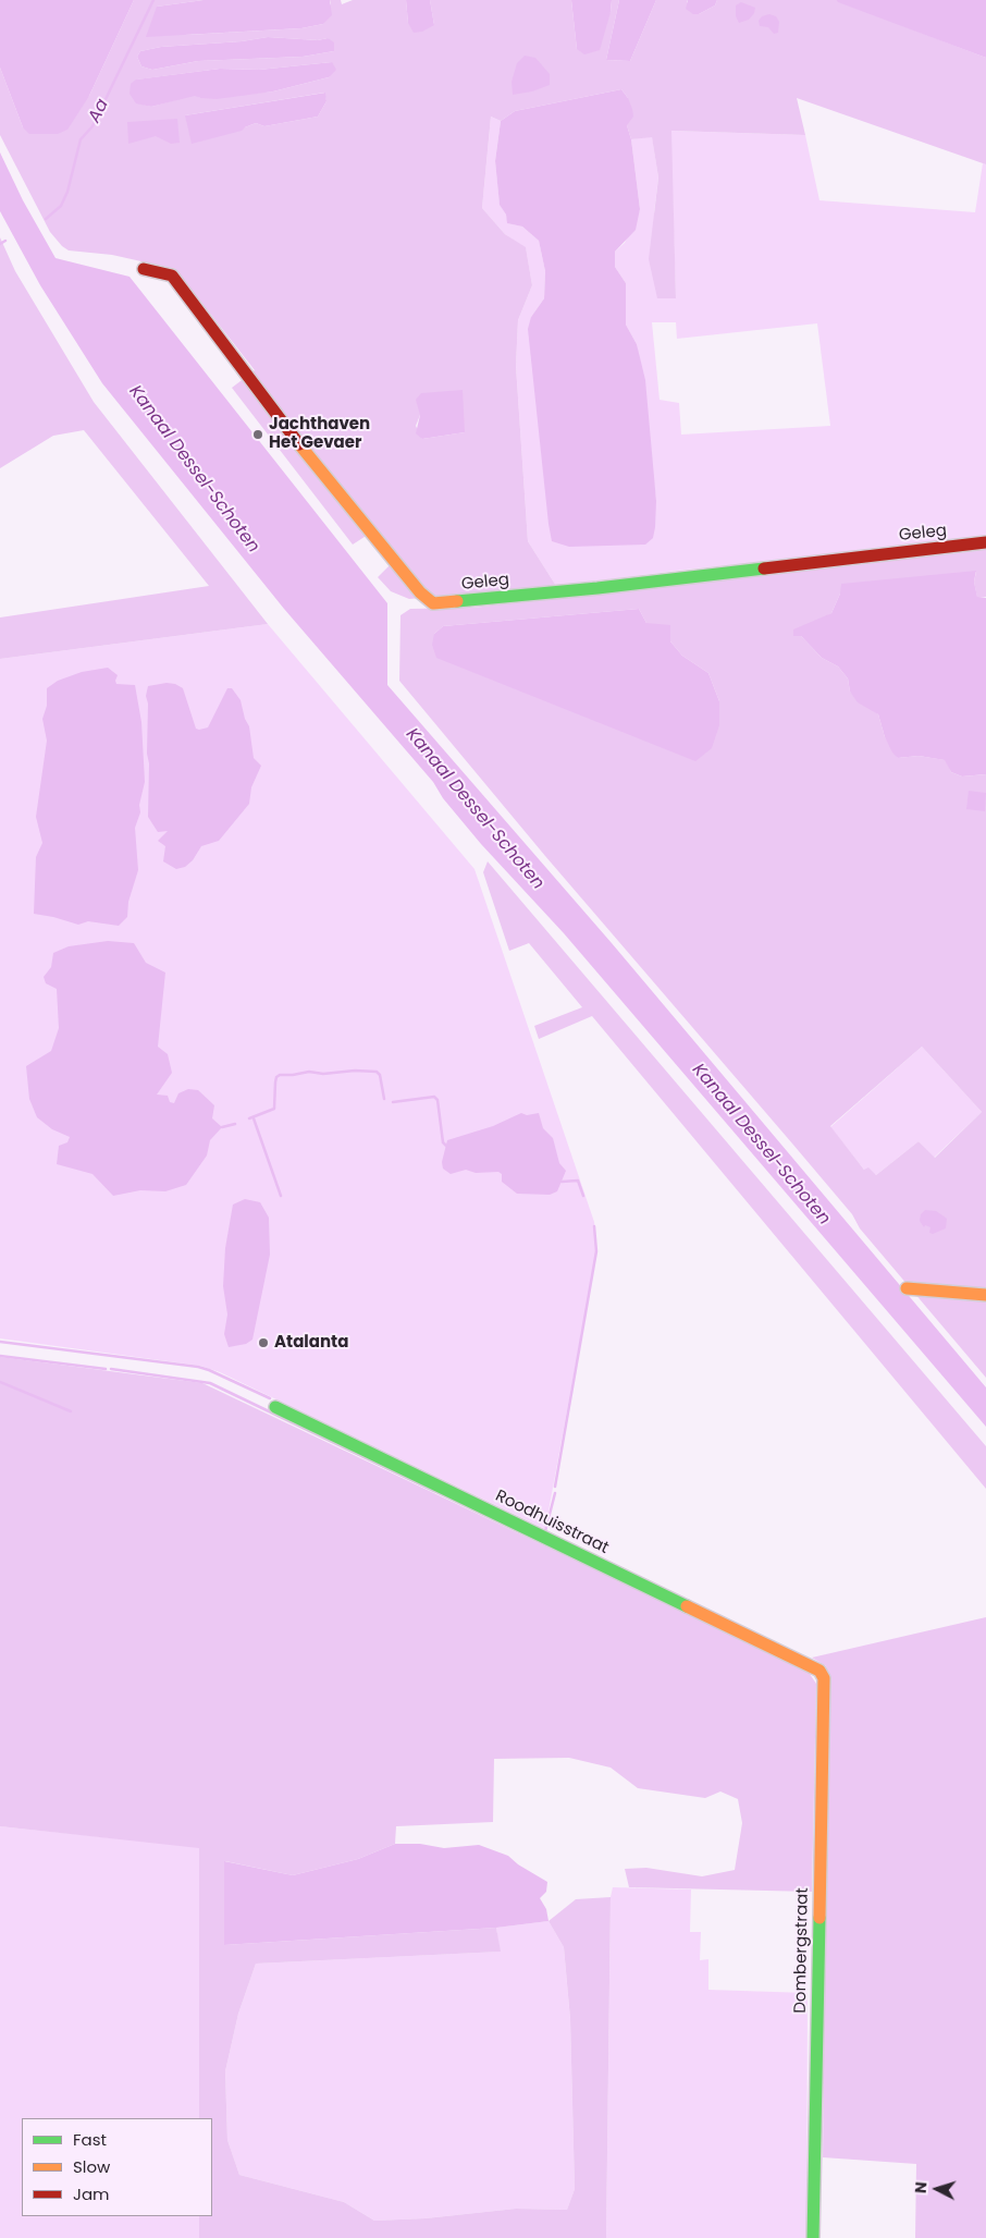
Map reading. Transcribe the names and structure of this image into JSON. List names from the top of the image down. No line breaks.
{"streets":{"street":["Geleg","Roodhuisstraat","Dombergstraat"]},"crossings":[["Roodhuisstraat","Dombergstraat"]],"water":["Aa","Kanaal Dessel-Schoten"],"places":["Jachthaven Het Gevaer","Atalanta"],"legend":["Fast","Slow","Jam"],"north":"left"}
